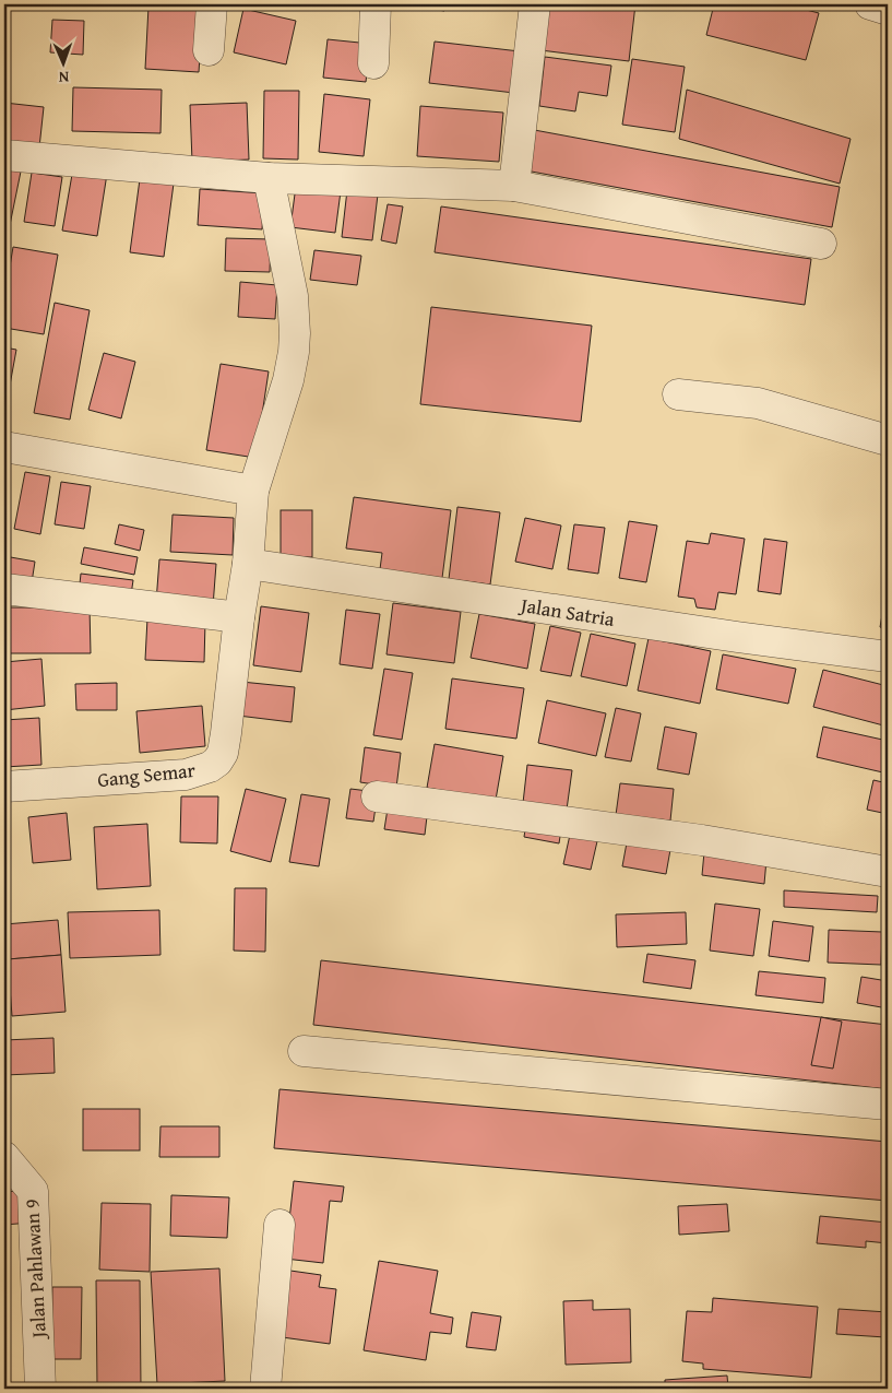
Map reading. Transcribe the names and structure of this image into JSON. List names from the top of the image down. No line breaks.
{"streets":{"street":["Jalan Satria","Gang Semar","Jalan Pahlawan 9"]},"crossings":[["Jalan Satria","Gang Semar"]],"north":"bottom"}
